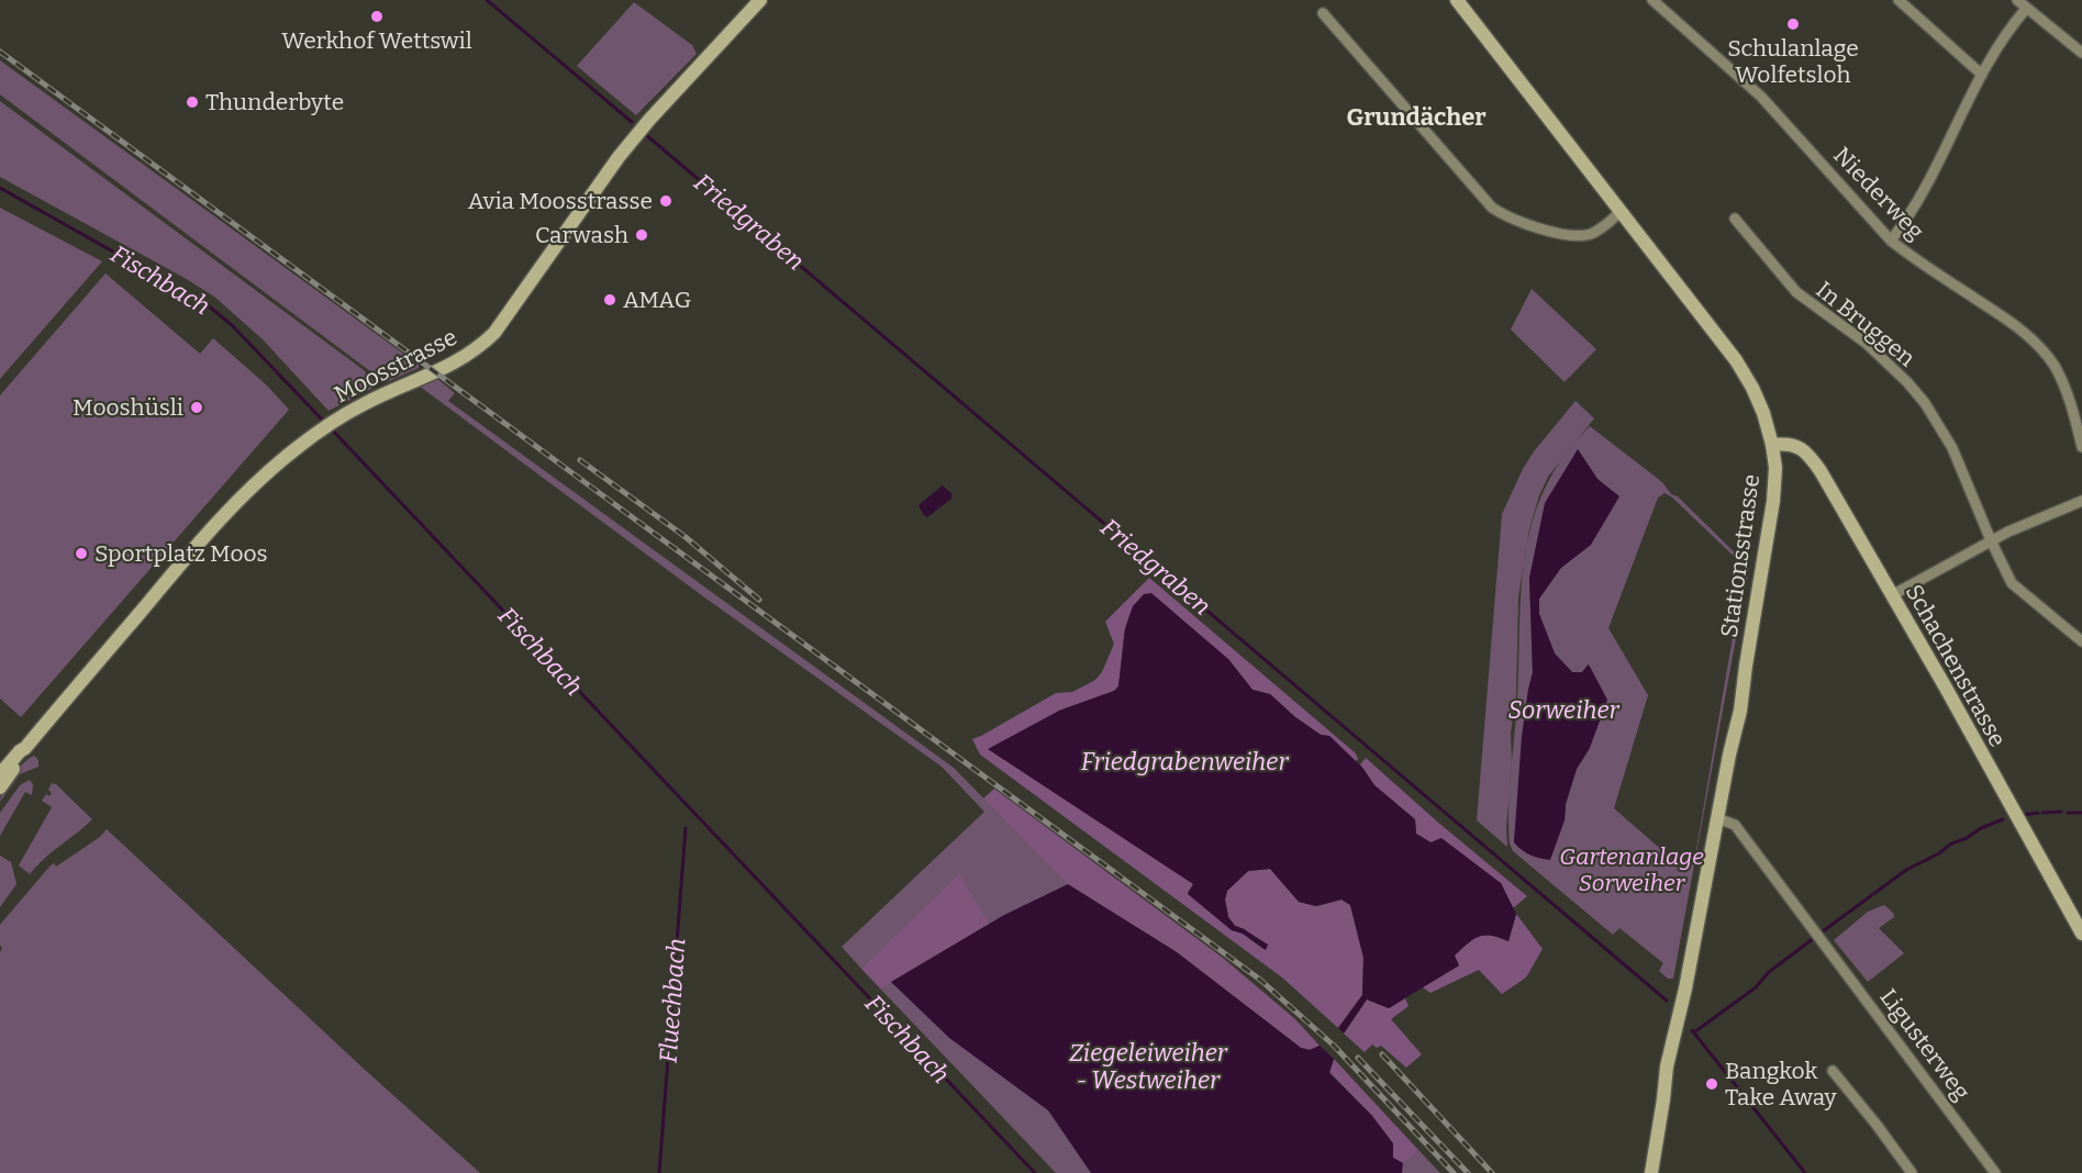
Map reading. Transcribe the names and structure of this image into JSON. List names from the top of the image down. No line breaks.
{"streets":{"main road":["Moosstrasse","Stationsstrasse","Schachenstrasse"],"street":["Niederweg","In Bruggen","Ligusterweg"]},"crossings":[["Stationsstrasse","Schachenstrasse"],["Stationsstrasse","Ligusterweg"]],"districts":["Grundächer"],"water":["Friedgraben","Fischbach","Sorweiher","Friedgrabenweiher","Fluechbach","Ziegeleiweiher - Westweiher"],"parks":["Gartenanlage Sorweiher"],"places":["Werkhof Wettswil","Schulanlage Wolfetsloh","Thunderbyte","Avia Moosstrasse","Carwash","AMAG","Mooshüsli","Sportplatz Moos","Bangkok Take Away"]}
